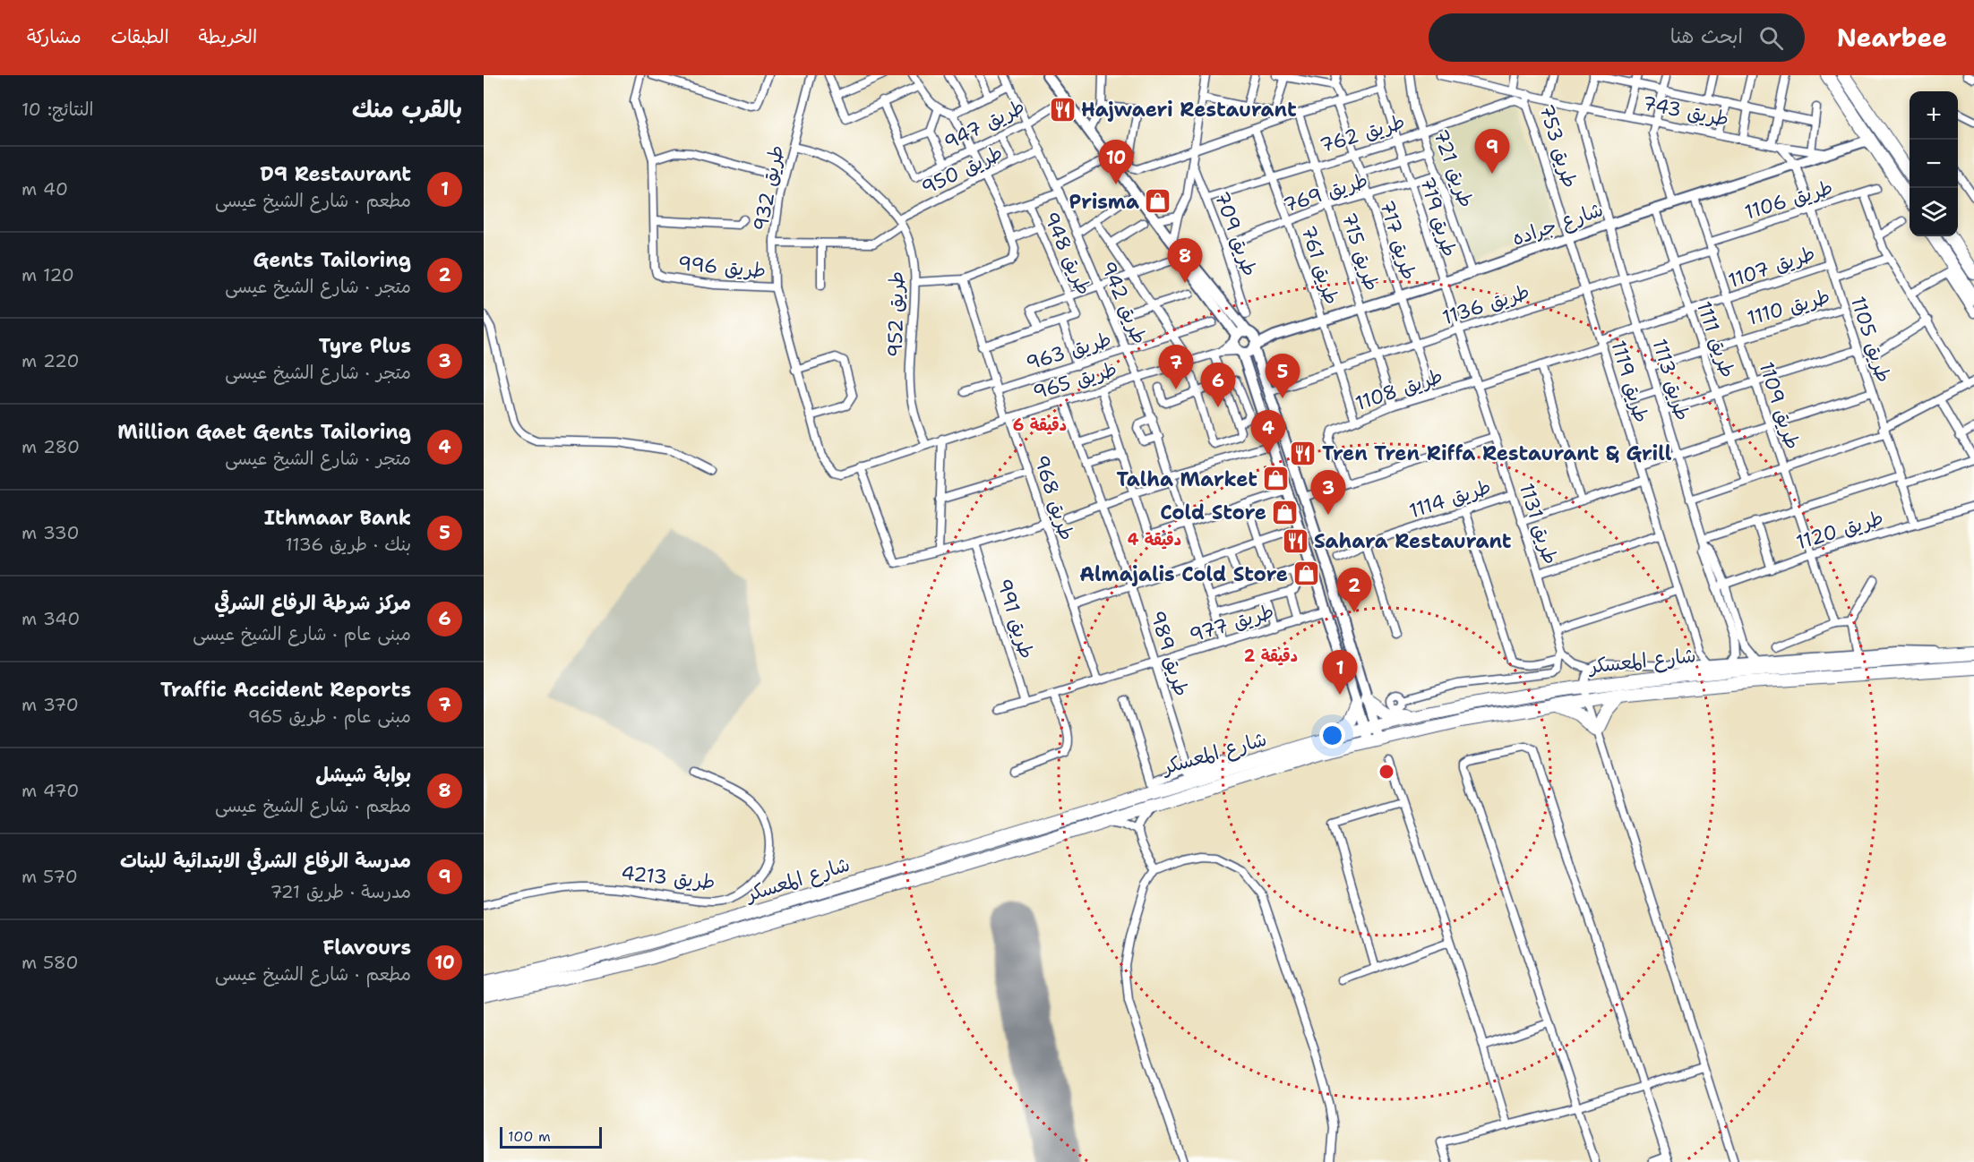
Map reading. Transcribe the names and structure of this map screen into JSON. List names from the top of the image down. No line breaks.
{"streets":{"main road":["شارع المعسكر"],"street":["طريق 743","طريق 947","طريق 762","طريق 753","طريق 721","طريق 950","طريق 932","طريق 769","طريق 1106","طريق 719","شارع جراده","طريق 709","طريق 717","طريق 715","طريق 948","طريق 761","طريق 996","طريق 1107","طريق 942","طريق 1136","طريق 1110","طريق 952","طريق 1111","طريق 1105","طريق 963","طريق 1113","طريق 965","طريق 1119","طريق 1108","طريق 1109","طريق 968","طريق 1114","طريق 1131","طريق 1120","طريق 991","طريق 977","طريق 989","طريق 4213"]},"crossings":[["طريق 743","طريق 753"],["طريق 743","شارع جراده"],["طريق 743","طريق 1113"],["طريق 947","طريق 942"],["طريق 762","طريق 753"],["طريق 762","طريق 721"],["طريق 762","طريق 719"],["طريق 762","طريق 709"],["طريق 762","طريق 717"],["طريق 762","طريق 715"],["طريق 762","طريق 761"],["طريق 753","شارع جراده"],["طريق 753","طريق 1119"],["طريق 721","طريق 769"],["طريق 721","شارع جراده"],["طريق 950","طريق 932"],["طريق 950","طريق 942"],["طريق 950","طريق 952"],["طريق 932","طريق 996"],["طريق 932","طريق 952"],["طريق 932","طريق 965"],["طريق 769","طريق 719"],["طريق 769","طريق 709"],["طريق 769","طريق 717"],["طريق 769","طريق 715"],["طريق 769","طريق 761"],["طريق 1106","طريق 1105"],["طريق 1106","طريق 1109"],["طريق 719","شارع جراده"],["طريق 719","طريق 717"],["طريق 719","طريق 1131"],["شارع جراده","طريق 717"],["شارع جراده","طريق 715"],["شارع جراده","طريق 761"],["شارع جراده","طريق 1111"],["شارع جراده","طريق 1105"],["شارع جراده","طريق 1113"],["شارع جراده","طريق 1119"],["شارع جراده","طريق 1109"],["شارع جراده","طريق 1131"],["طريق 717","طريق 1136"],["طريق 717","طريق 1108"],["طريق 715","طريق 1136"],["طريق 715","طريق 1108"],["طريق 761","طريق 1136"],["طريق 761","طريق 1108"],["طريق 1107","طريق 1111"],["طريق 1107","طريق 1105"],["طريق 1107","طريق 1113"],["طريق 1107","طريق 1119"],["طريق 1107","طريق 1108"],["طريق 1107","طريق 1109"],["طريق 942","طريق 963"],["طريق 942","طريق 965"],["طريق 942","طريق 977"],["طريق 1136","طريق 1111"],["طريق 1136","طريق 1113"],["طريق 1136","طريق 1119"],["طريق 1136","طريق 1109"],["طريق 1136","طريق 1131"],["طريق 1110","طريق 1111"],["طريق 1110","طريق 1105"],["طريق 1110","طريق 1113"],["طريق 1110","طريق 1109"],["طريق 952","طريق 965"],["طريق 1105","طريق 1120"],["طريق 963","طريق 968"],["طريق 1113","طريق 1120"],["طريق 965","طريق 968"],["طريق 965","طريق 989"],["طريق 1108","طريق 1131"],["طريق 1109","طريق 1120"],["طريق 968","طريق 977"],["طريق 1114","طريق 1131"],["طريق 991","طريق 977"],["طريق 977","طريق 989"]],"places":{"restaurant":["Hajwaeri Restaurant","Tren Tren Riffa Restaurant & Grill","Sahara Restaurant"],"shop":["Prisma","Talha Market","Cold Store","Almajalis Cold Store"]},"scale_bar":"100 m","page":{"header":"Nearbee","search":"ابحث هنا","nav":["الخريطة","الطبقات","مشاركة"],"heading":["بالقرب منك","النتائج: 10"],"map_buttons":["+","−"],"pins":["9","10","8","7","5","6","4","3","2","1"],"list":[{"mark":"1","name":"D9 Restaurant","note":"مطعم · شارع الشيخ عيسى","value":"40 m"},{"mark":"2","name":"Gents Tailoring","note":"متجر · شارع الشيخ عيسى","value":"120 m"},{"mark":"3","name":"Tyre Plus","note":"متجر · شارع الشيخ عيسى","value":"220 m"},{"mark":"4","name":"Million Gaet Gents Tailoring","note":"متجر · شارع الشيخ عيسى","value":"280 m"},{"mark":"5","name":"Ithmaar Bank","note":"بنك · طريق 1136","value":"330 m"},{"mark":"6","name":"مركز شرطة الرفاع الشرقي","note":"مبنى عام · شارع الشيخ عيسى","value":"340 m"},{"mark":"7","name":"Traffic Accident Reports","note":"مبنى عام · طريق 965","value":"370 m"},{"mark":"8","name":"بوابة شيشل","note":"مطعم · شارع الشيخ عيسى","value":"470 m"},{"mark":"9","name":"مدرسة الرفاع الشرقي الابتدائية للبنات","note":"مدرسة · طريق 721","value":"570 m"},{"mark":"10","name":"Flavours","note":"مطعم · شارع الشيخ عيسى","value":"580 m"}],"scale":"100 m"},"rings":["6 دقيقة","4 دقيقة","2 دقيقة"]}
